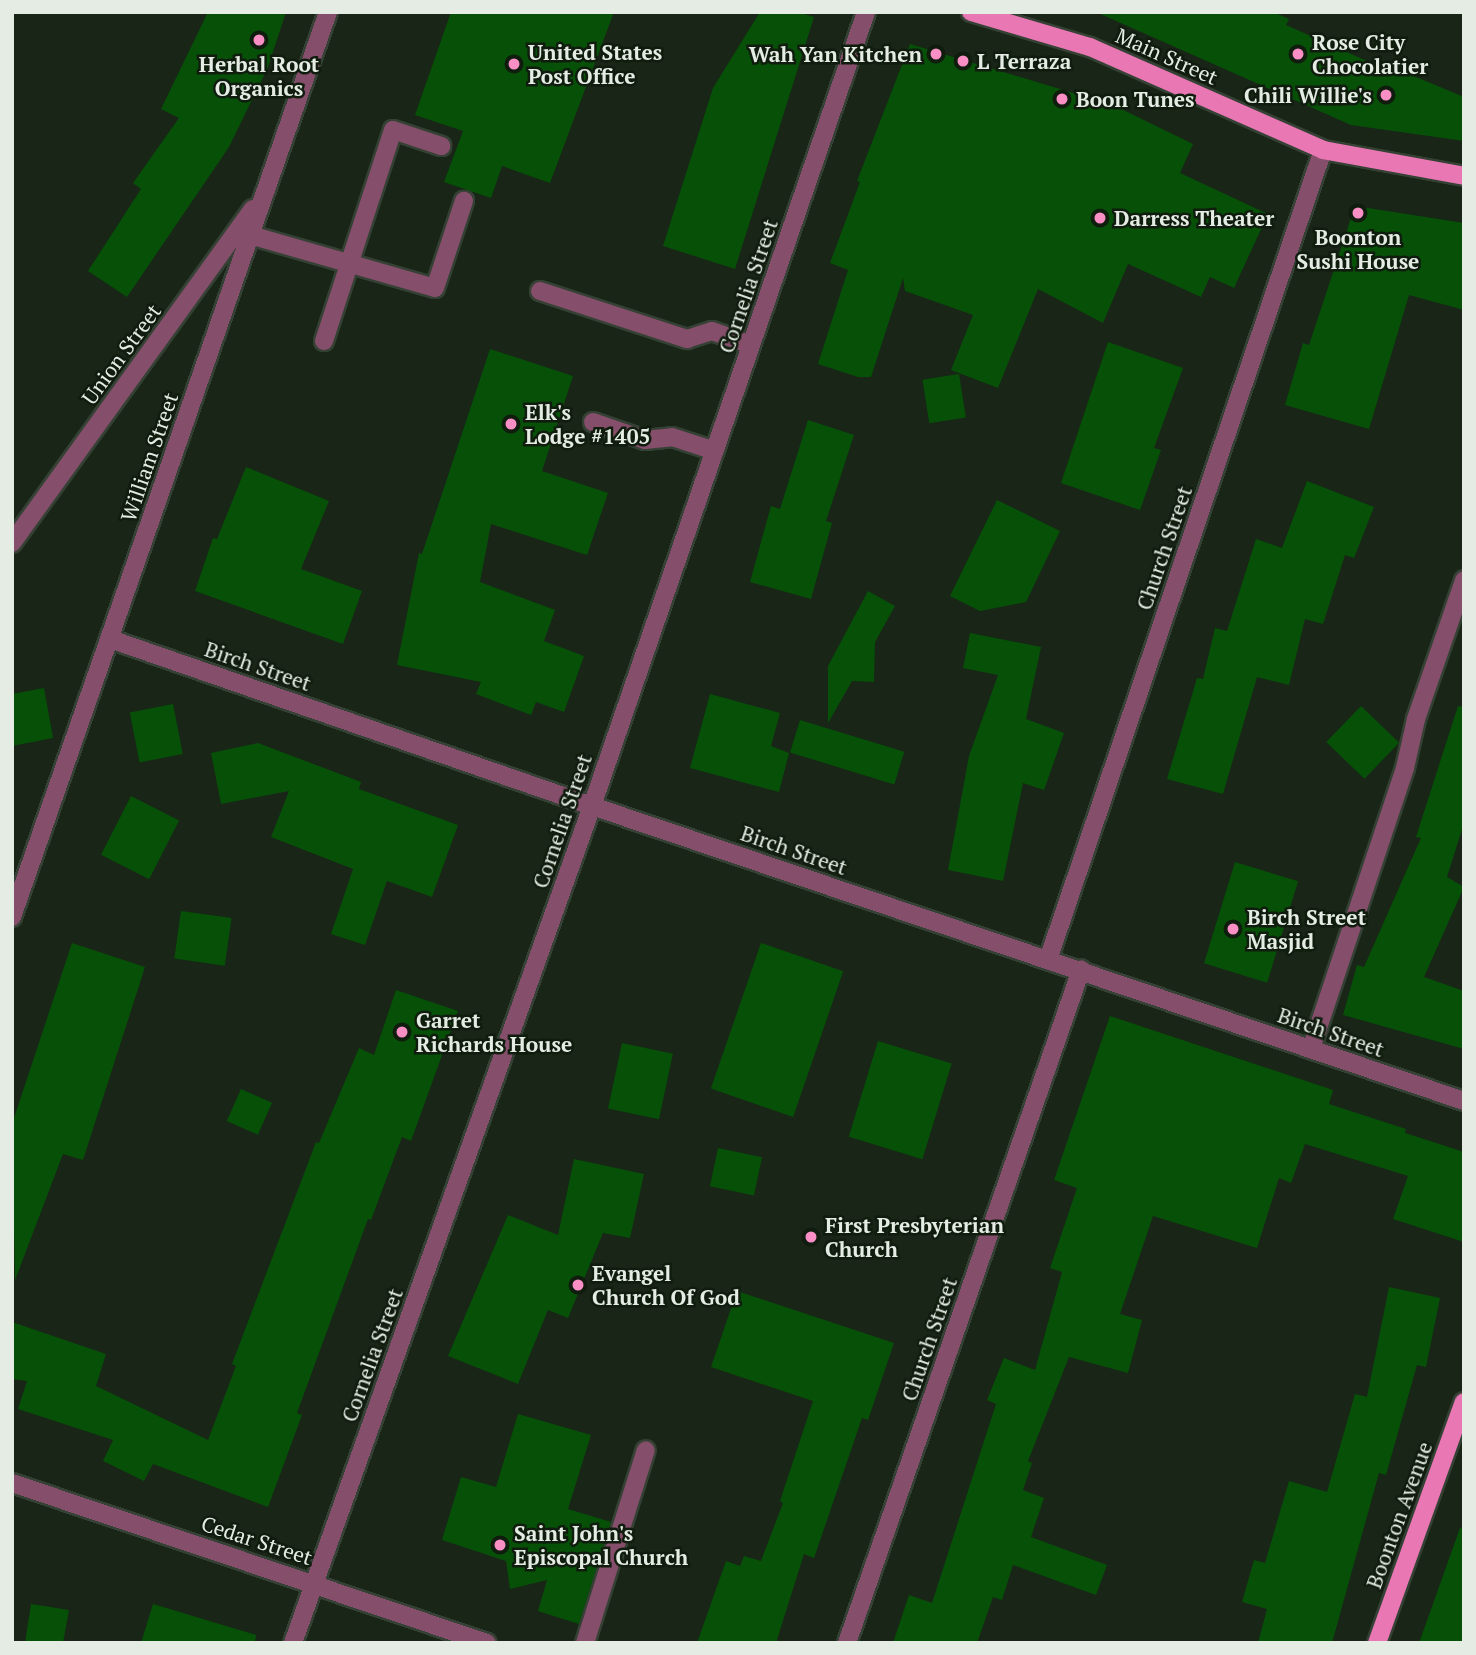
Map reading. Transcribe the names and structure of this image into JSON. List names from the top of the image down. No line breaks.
{"streets":{"main road":["Main Street","Boonton Avenue"],"street":["Cornelia Street","Union Street","William Street","Church Street","Birch Street","Cedar Street"]},"crossings":[["Main Street","Church Street"],["Cornelia Street","Birch Street"],["Cornelia Street","Cedar Street"],["Union Street","William Street"],["William Street","Birch Street"],["Church Street","Birch Street"]],"places":["Herbal Root Organics","Wah Yan Kitchen","Rose City Chocolatier","L Terraza","United States Post Office","Chili Willie's","Boon Tunes","Boonton Sushi House","Darress Theater","Elk's Lodge #1405","Birch Street Masjid","Garret Richards House","First Presbyterian Church","Evangel Church Of God","Saint John's Episcopal Church"]}
